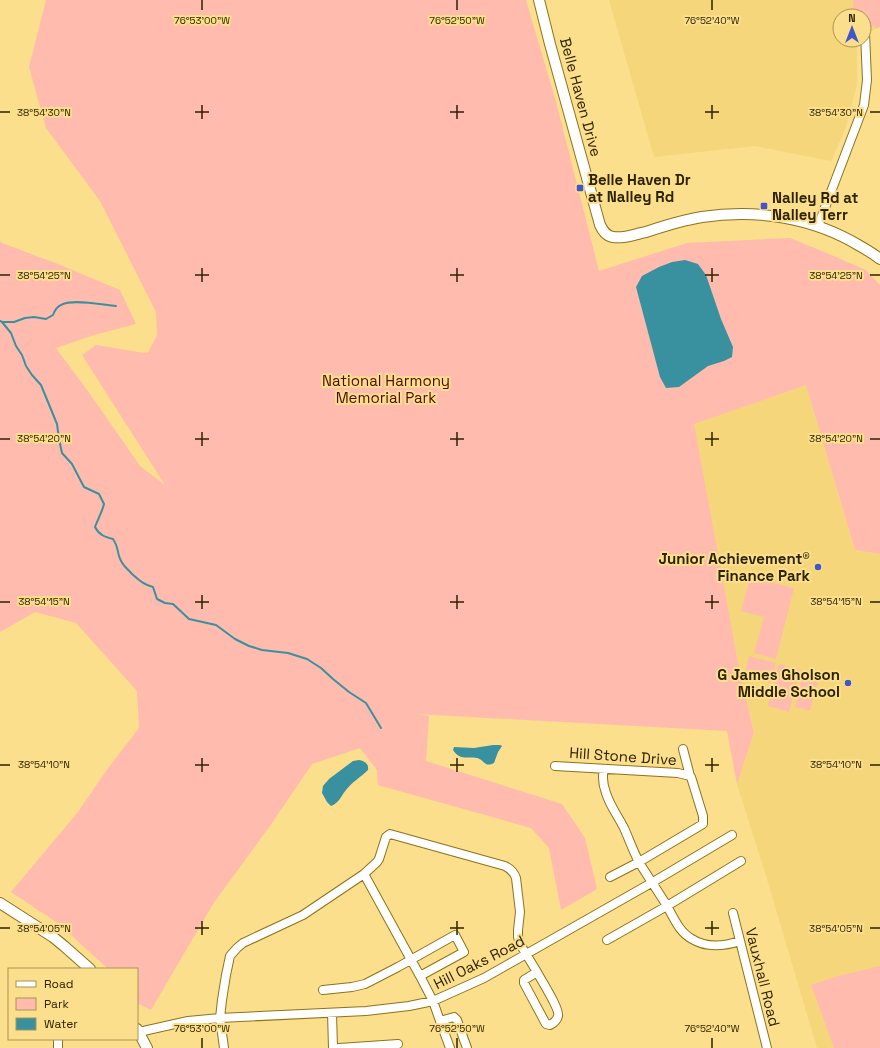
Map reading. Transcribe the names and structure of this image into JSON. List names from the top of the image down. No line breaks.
{"streets":{"street":["Belle Haven Drive","Hill Stone Drive","Hill Oaks Road","Vauxhall Road"]},"parks":["National Harmony Memorial Park"],"places":{"transit":["Belle Haven Dr at Nalley Rd","Nalley Rd at Nalley Terr"],"other":["Junior Achievement® Finance Park","G James Gholson Middle School"]},"legend":["Road","Park","Water"],"north":"top","coordinates":["76°53'00\"W","76°52'50\"W","76°52'40\"W","38°54'30\"N","38°54'25\"N","38°54'20\"N","38°54'15\"N","38°54'10\"N","38°54'05\"N"]}
